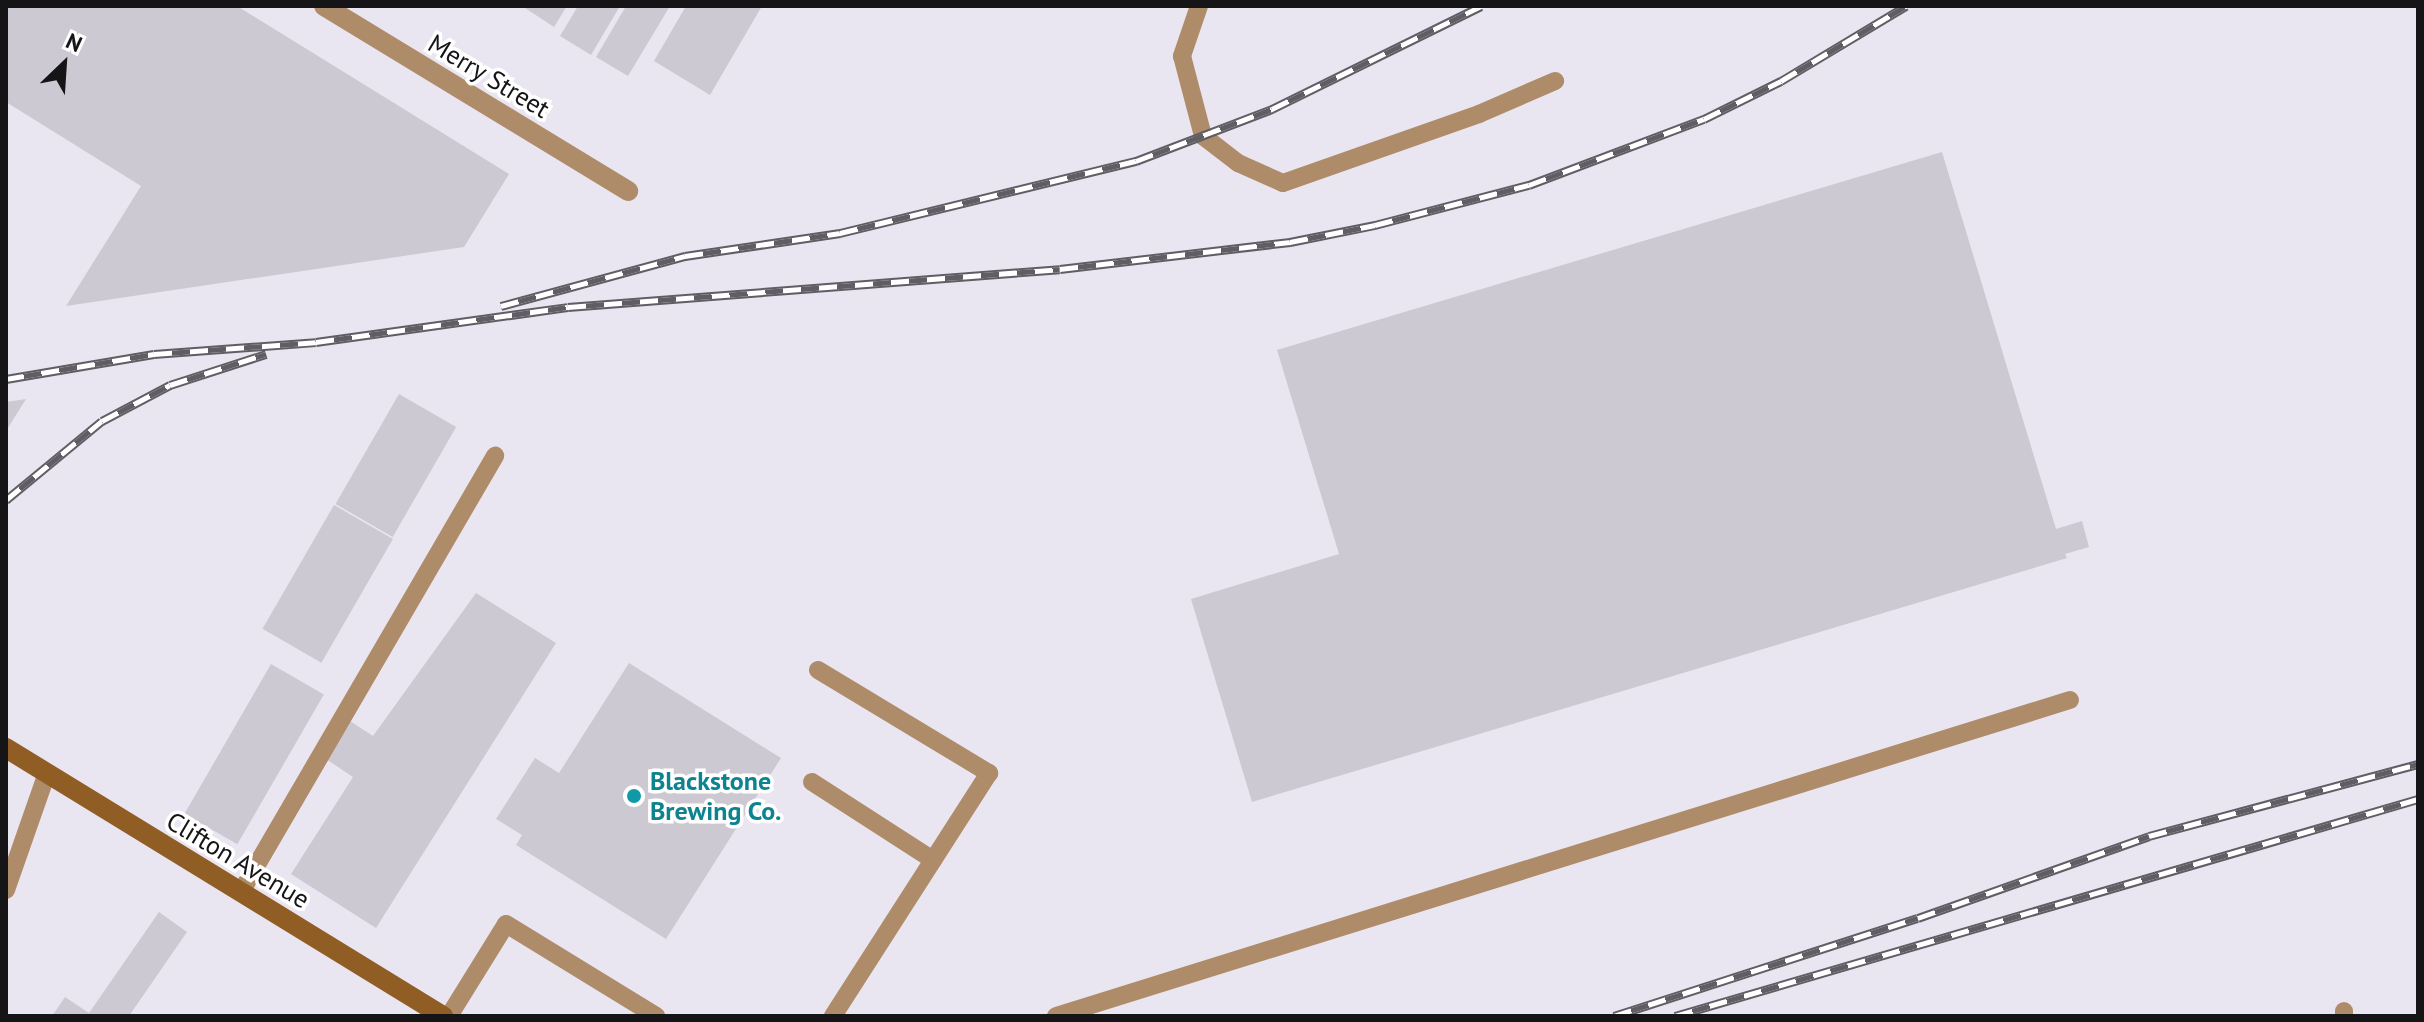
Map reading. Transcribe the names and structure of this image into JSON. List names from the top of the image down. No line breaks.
{"streets":{"street":["Merry Street","Clifton Avenue"]},"places":["Blackstone Brewing Co."],"north":"top right"}
